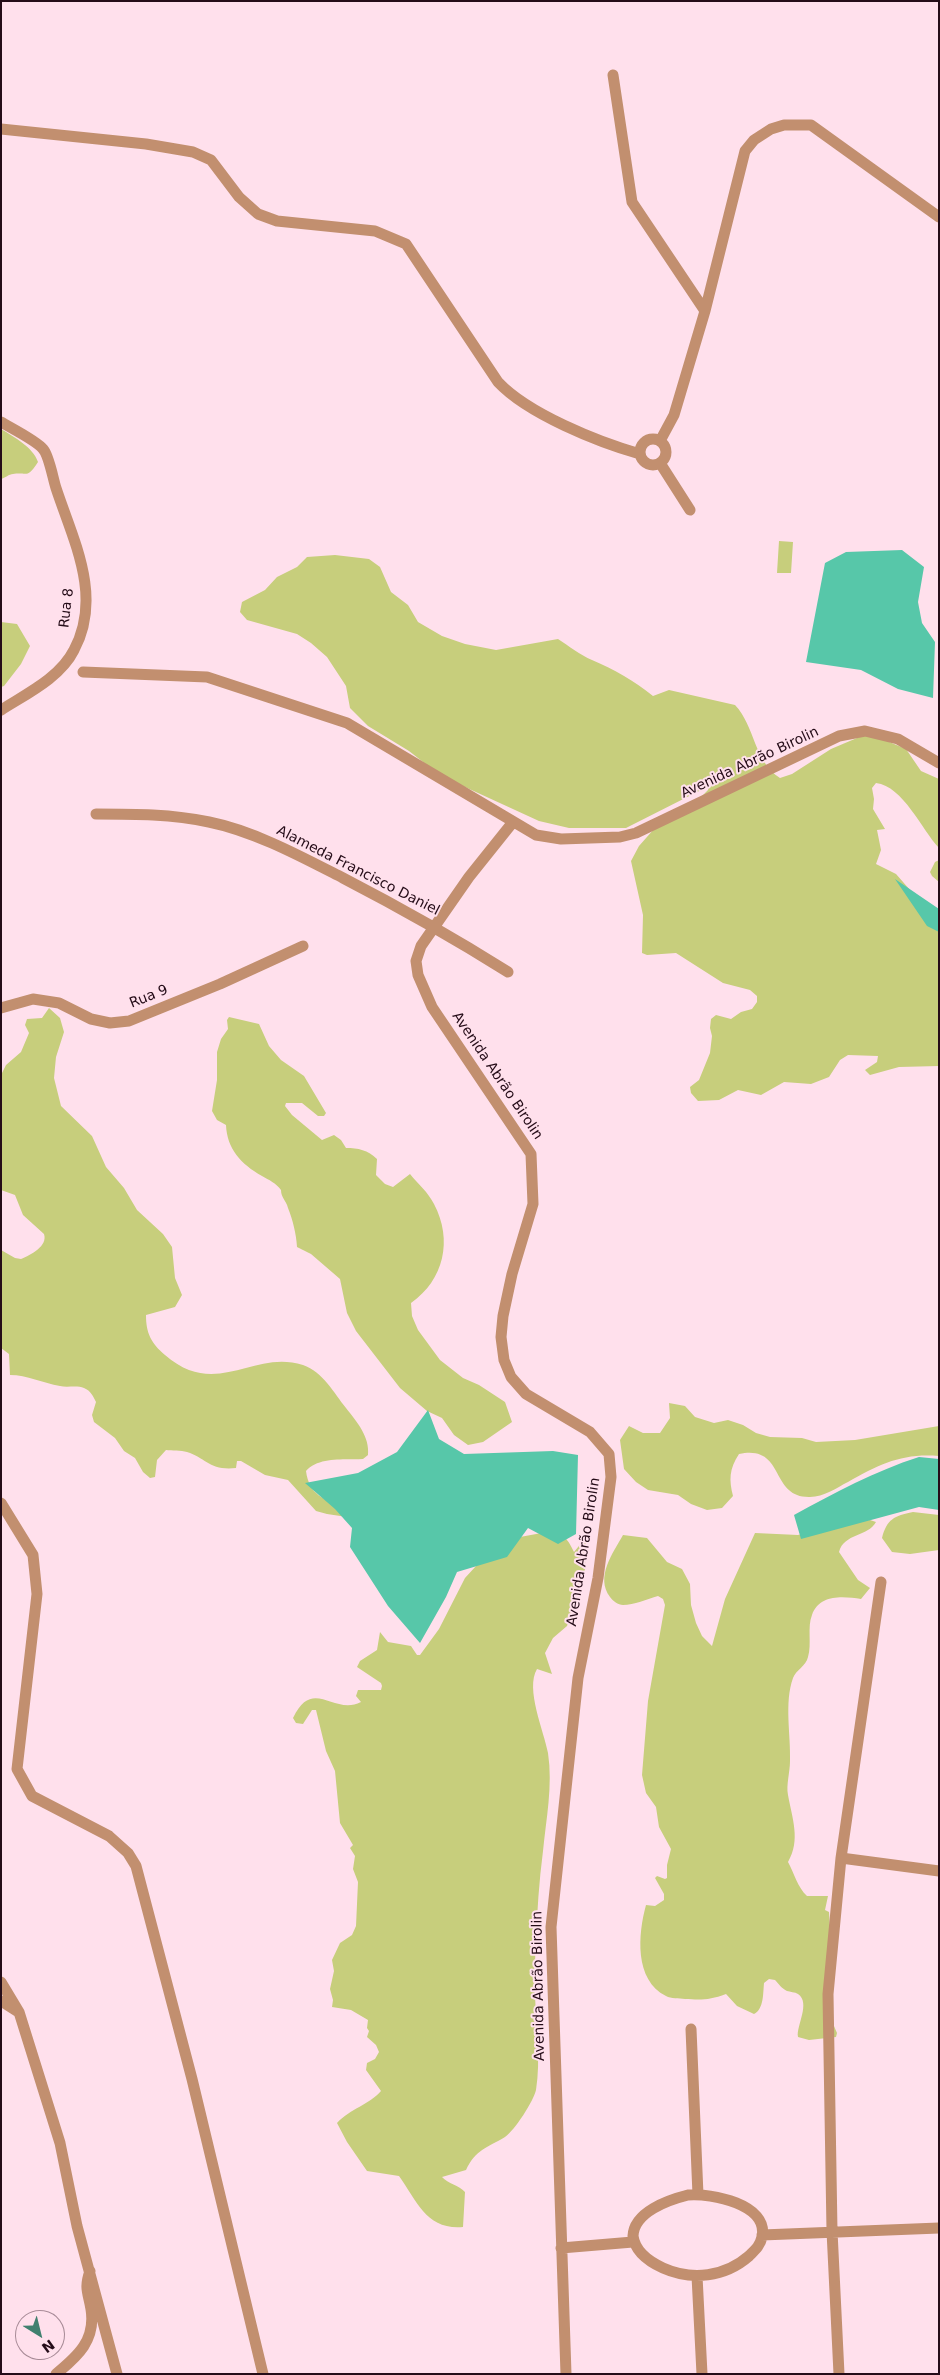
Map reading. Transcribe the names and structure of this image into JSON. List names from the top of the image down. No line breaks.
{"streets":{"street":["Rua 8","Avenida Abrão Birolin","Alameda Francisco Daniel","Rua 9"]},"crossings":[["Avenida Abrão Birolin","Alameda Francisco Daniel"]],"north":"bottom right"}
